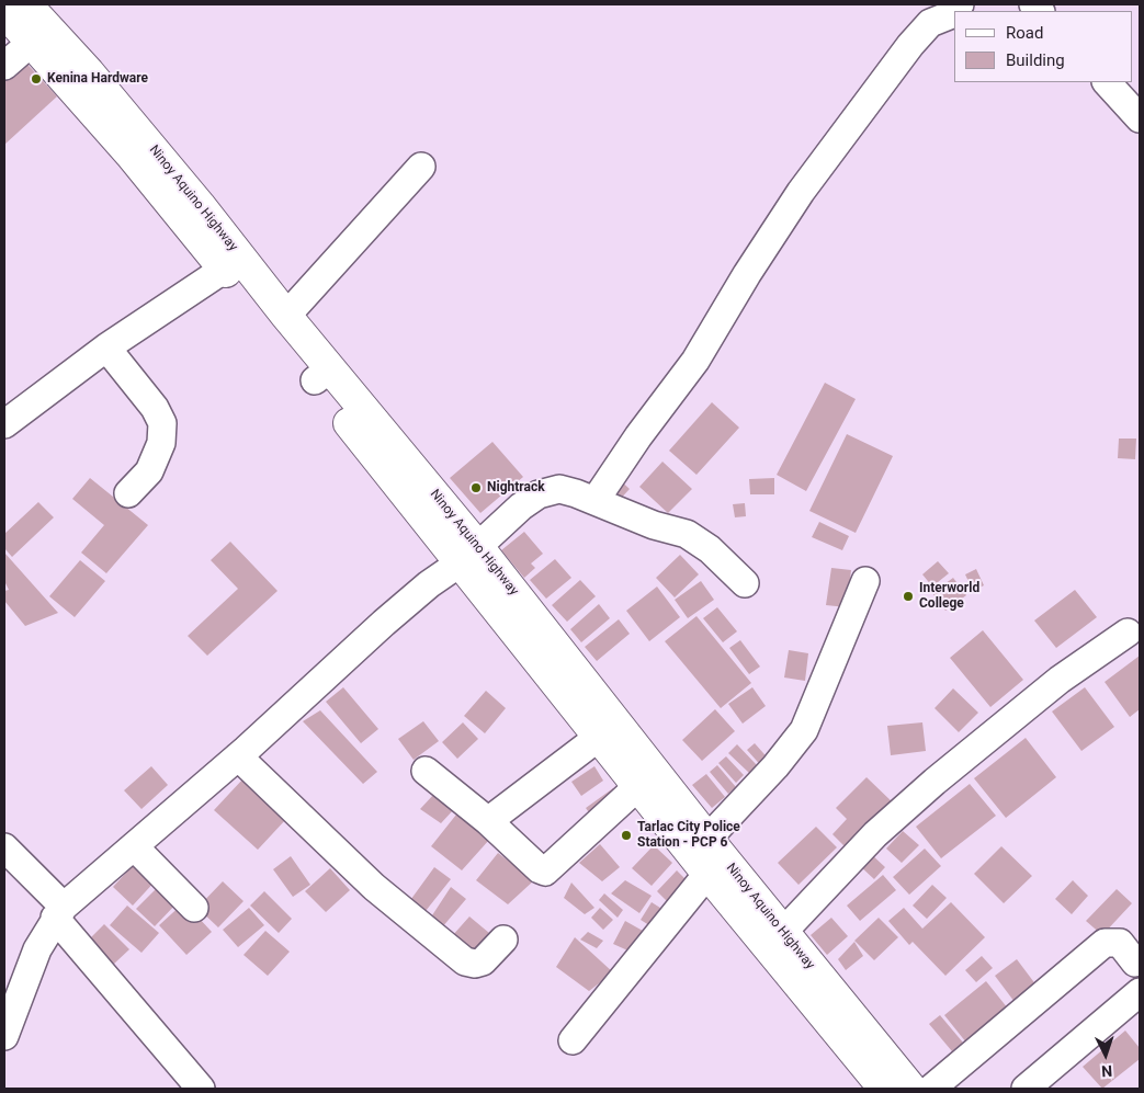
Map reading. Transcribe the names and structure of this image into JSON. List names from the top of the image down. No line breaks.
{"streets":{"main road":["Ninoy Aquino Highway"]},"places":["Kenina Hardware","Nightrack","Interworld College","Tarlac City Police Station - PCP 6"],"legend":["Road","Building"],"north":"bottom"}
